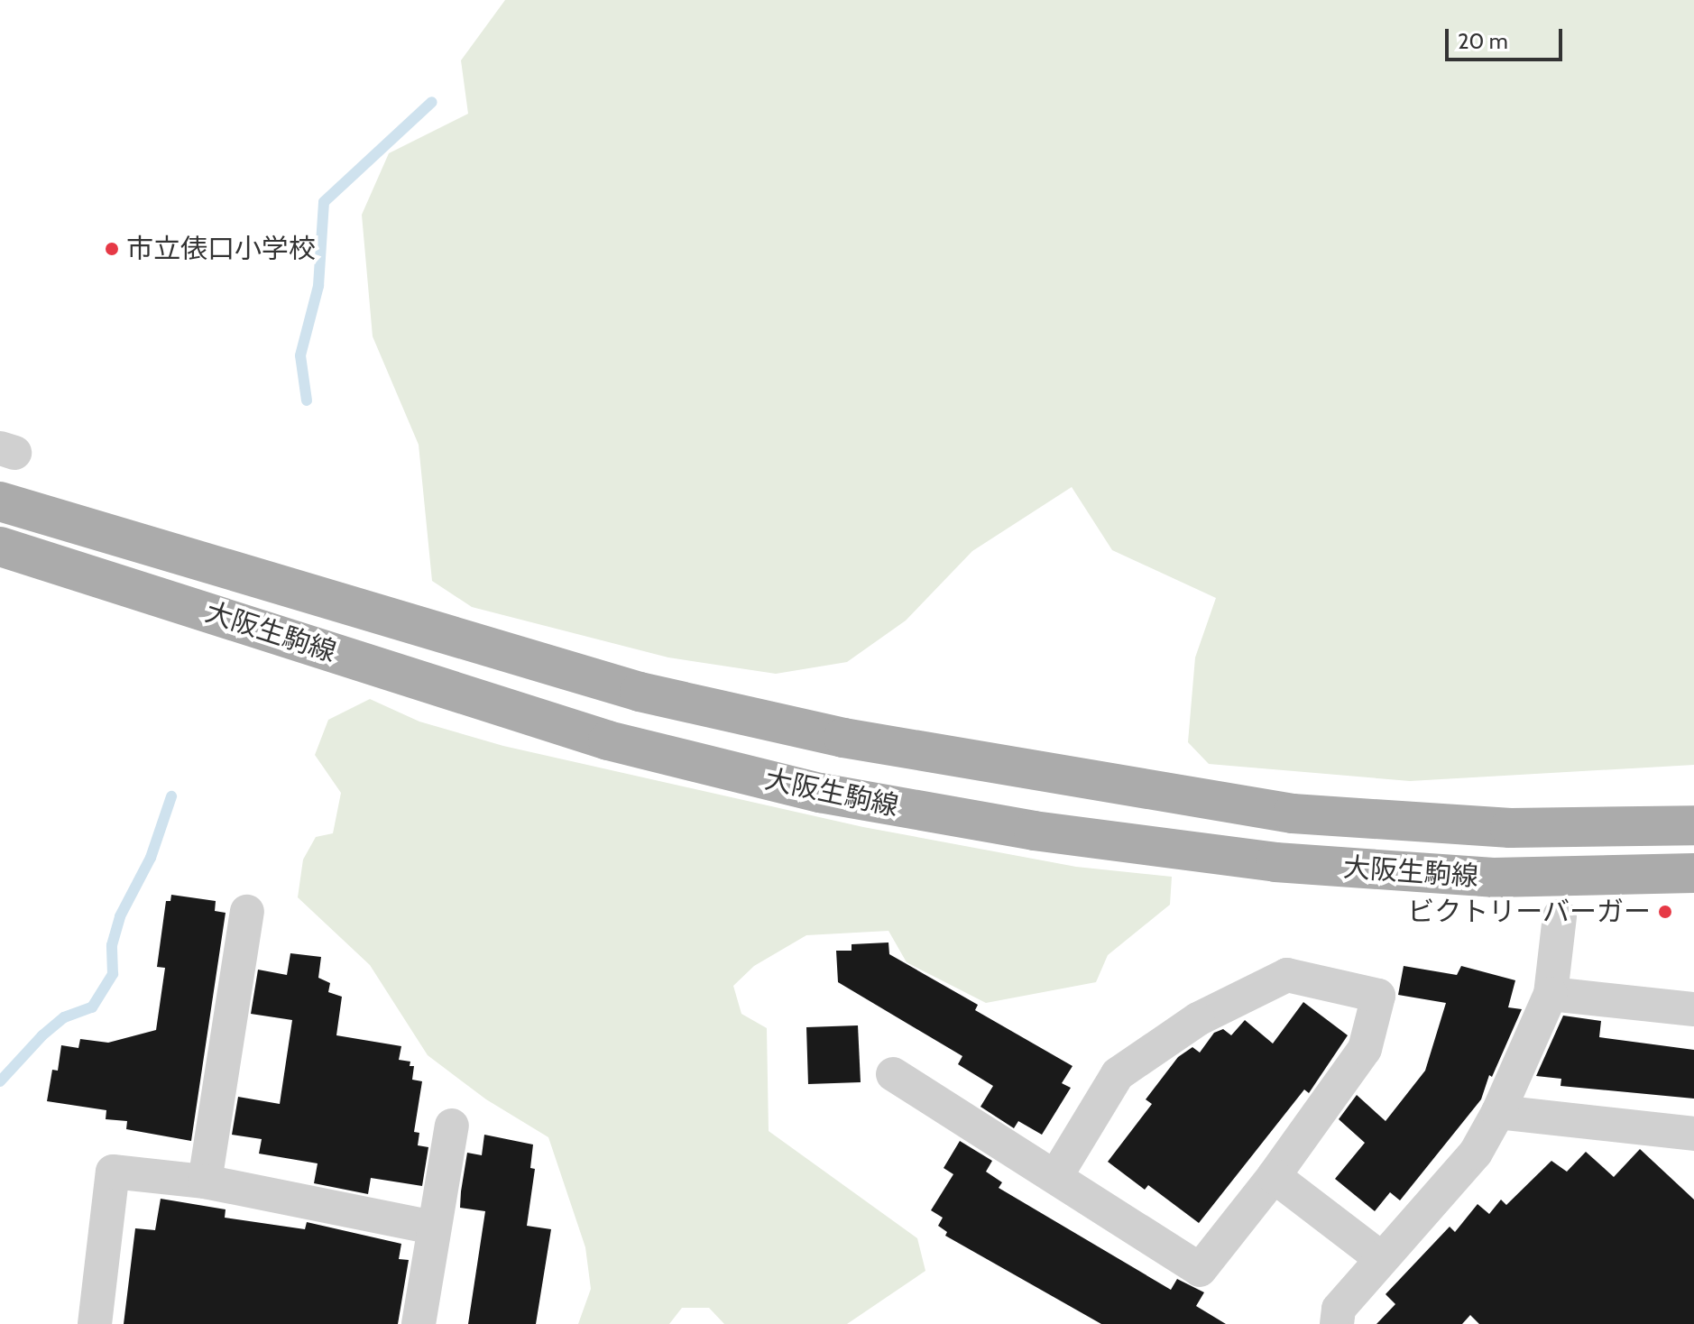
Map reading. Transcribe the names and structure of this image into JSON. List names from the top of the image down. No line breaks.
{"streets":{"main road":["大阪生駒線"]},"places":["市立俵口小学校","ビクトリーバーガー"],"scale_bar":"20 m"}
